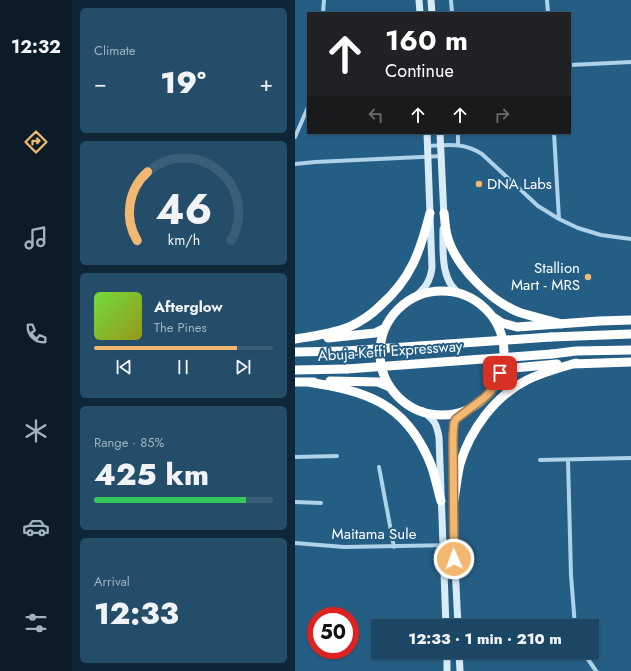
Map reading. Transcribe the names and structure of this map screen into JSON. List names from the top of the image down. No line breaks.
{"streets":{"highway":["Abuja-Keffi Expressway"],"street":["Maitama Sule"]},"places":["DNA Labs","Stallion Mart - MRS"],"page":{"tabs":"12:32","tile":["Climate",["Range · 85%","425 km"],["Arrival","12:33"]],"turn":["160 m","Continue"],"heat":["−","19°","+"],"song":["Afterglow","The Pines"],"limit":"50","trip":"12:33 · 1 min · 210 m","gauge":["46","km/h"]}}
